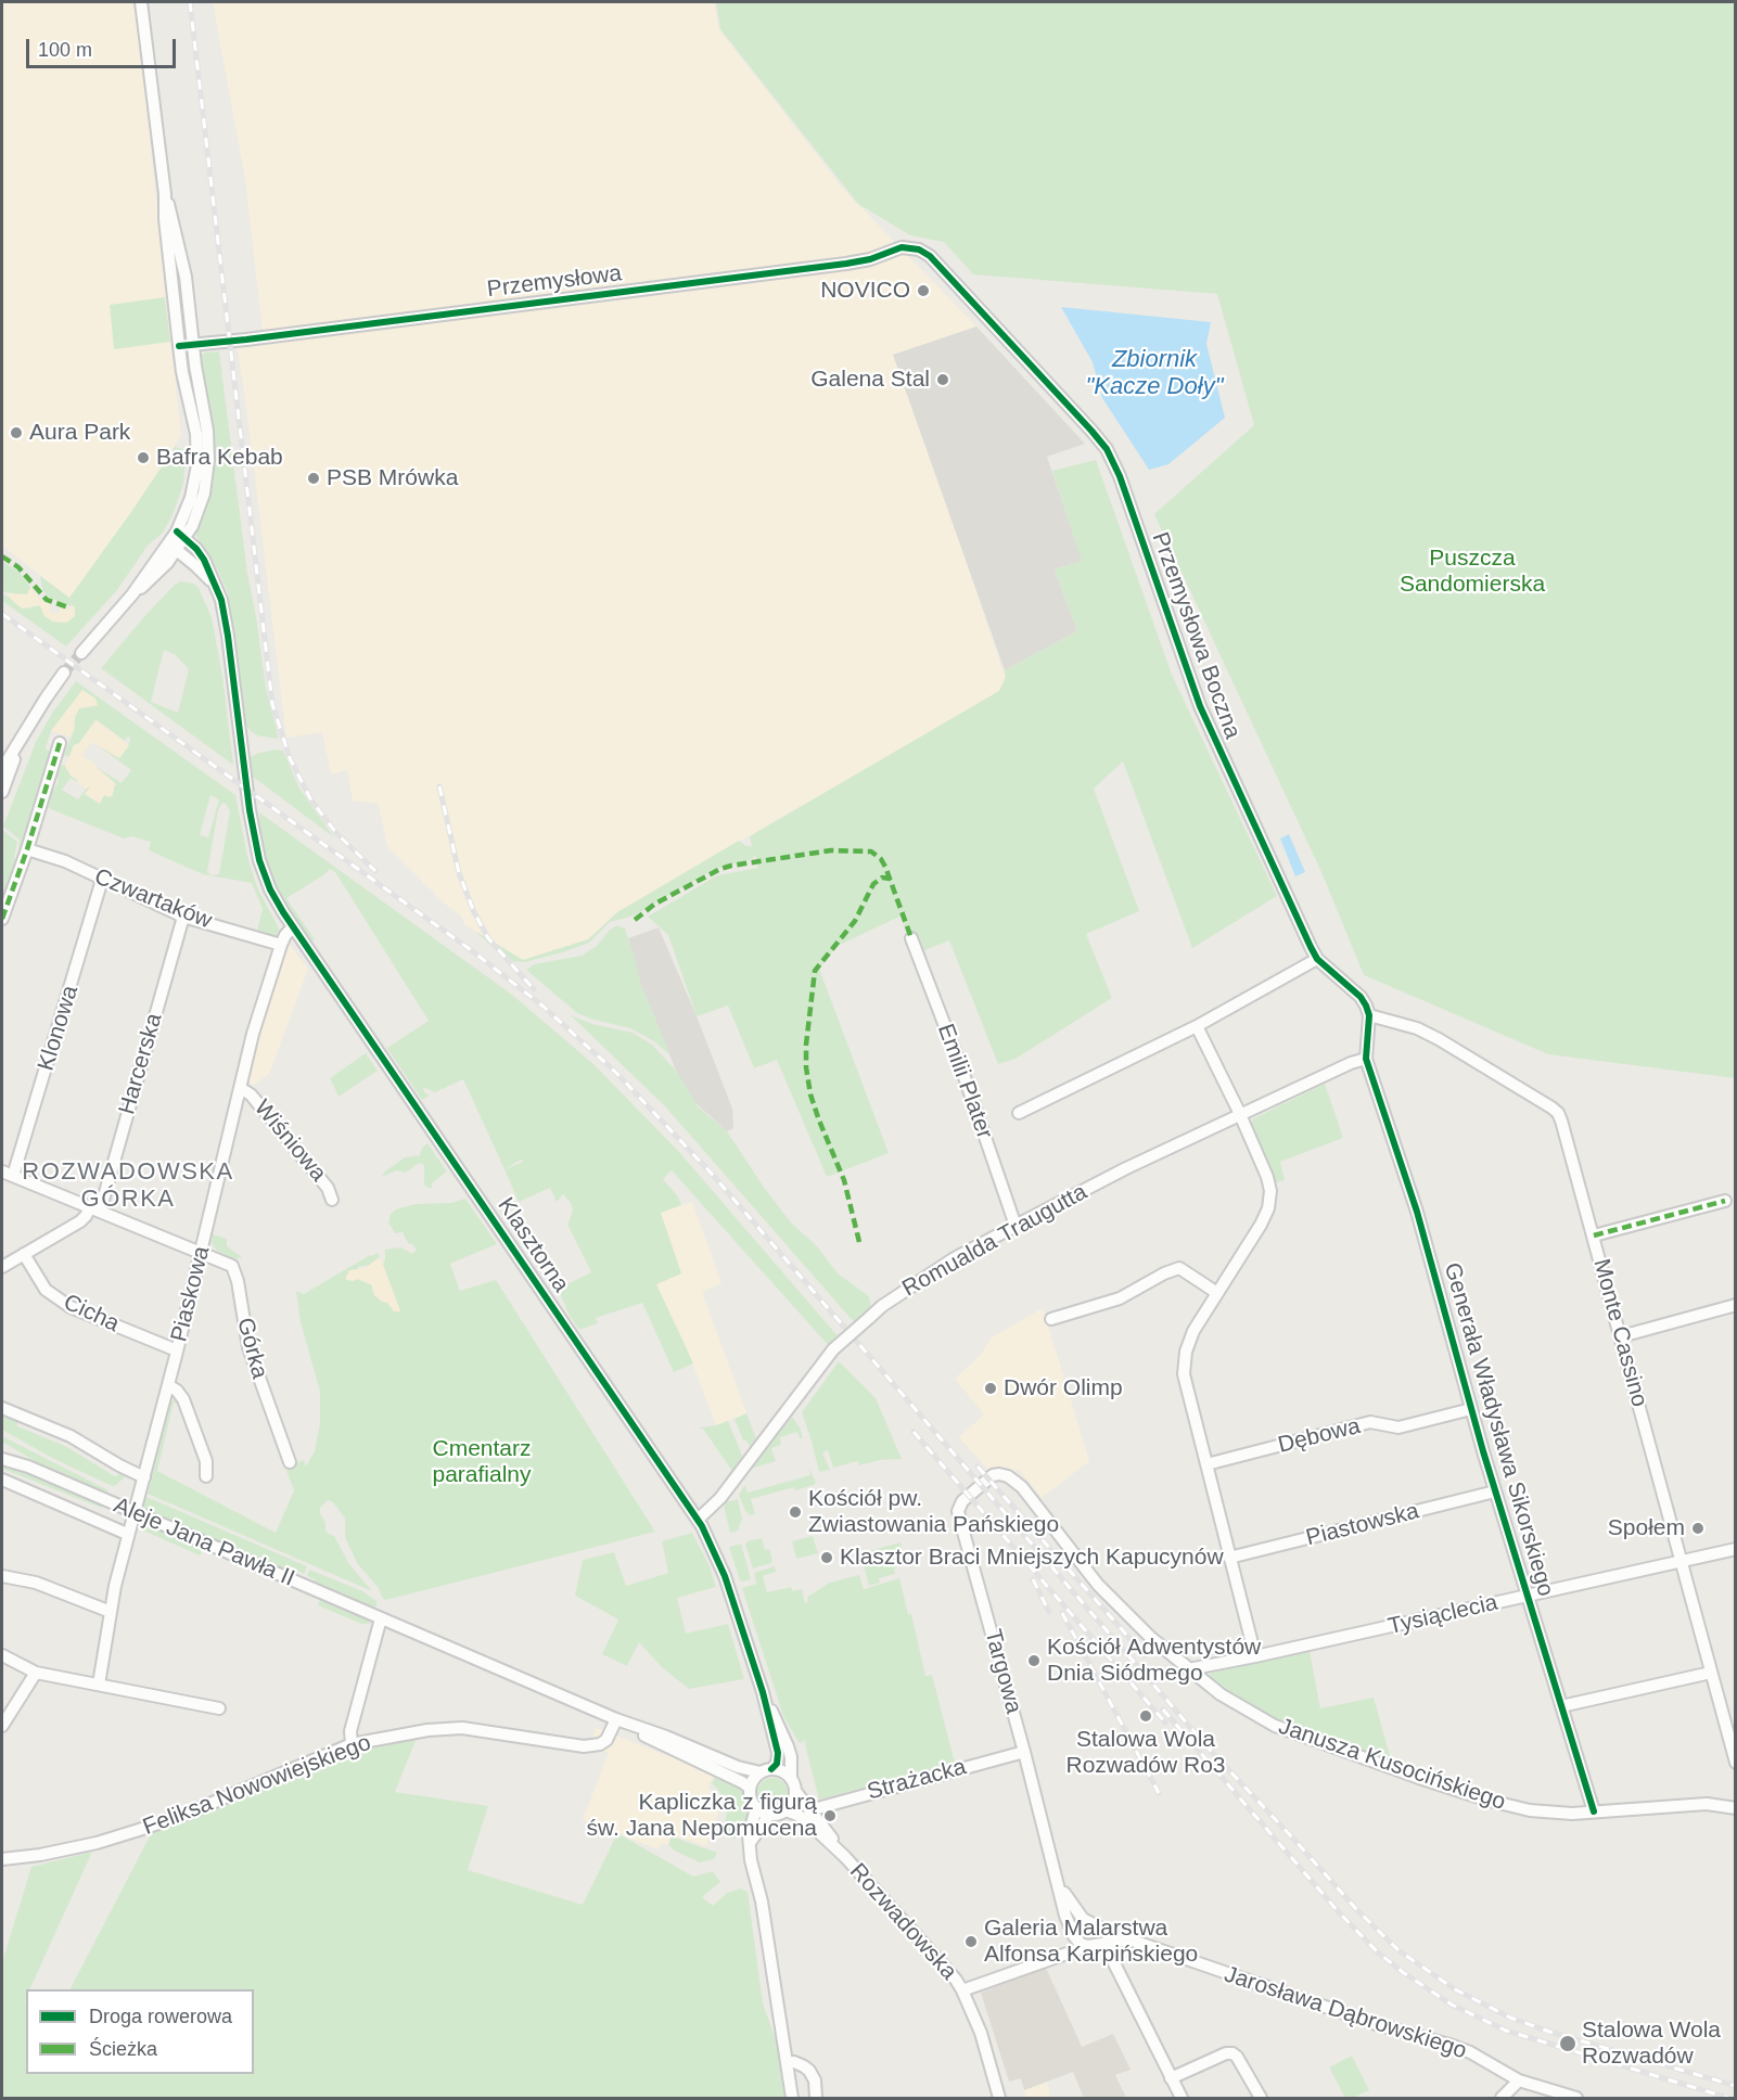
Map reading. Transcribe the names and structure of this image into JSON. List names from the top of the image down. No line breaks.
{"streets":{"street":["Przemysłowa","Przemysłowa Boczna","Czwartaków","Klonowa","Harcerska","Emilii Plater","Wiśniowa","Romualda Traugutta","Klasztorna","Piaskowa","Cicha","Monte Cassino","Górka","Generała Władysława Sikorskiego","Dębowa","Piastowska","Aleje Jana Pawła II","Tysiąclecia","Targowa","Janusza Kusocińskiego","Strażacka","Feliksa Nowowiejskiego","Rozwadowska","Jarosława Dąbrowskiego"]},"crossings":[["Przemysłowa","Przemysłowa Boczna"],["Przemysłowa Boczna","Monte Cassino"],["Czwartaków","Klonowa"],["Czwartaków","Harcerska"],["Czwartaków","Piaskowa"],["Harcerska","Cicha"],["Emilii Plater","Romualda Traugutta"],["Wiśniowa","Piaskowa"],["Romualda Traugutta","Klasztorna"],["Romualda Traugutta","Generała Władysława Sikorskiego"],["Klasztorna","Piaskowa"],["Klasztorna","Rozwadowska"],["Piaskowa","Cicha"],["Piaskowa","Górka"],["Piaskowa","Aleje Jana Pawła II"],["Monte Cassino","Tysiąclecia"],["Generała Władysława Sikorskiego","Dębowa"],["Generała Władysława Sikorskiego","Piastowska"],["Generała Władysława Sikorskiego","Tysiąclecia"],["Generała Władysława Sikorskiego","Janusza Kusocińskiego"],["Tysiąclecia","Janusza Kusocińskiego"],["Targowa","Janusza Kusocińskiego"],["Targowa","Strażacka"],["Targowa","Jarosława Dąbrowskiego"],["Strażacka","Rozwadowska"]],"districts":["ROZWADOWSKA GÓRKA"],"water":["Zbiornik \"Kacze Doły\""],"parks":["Puszcza Sandomierska","Cmentarz parafialny"],"places":["NOVICO","Galena Stal","Aura Park","Bafra Kebab","PSB Mrówka","Dwór Olimp","Kościół pw. Zwiastowania Pańskiego","Społem","Klasztor Braci Mniejszych Kapucynów","Kościół Adwentystów Dnia Siódmego","Stalowa Wola Rozwadów Ro3","Kapliczka z figurą św. Jana Nepomucena","Galeria Malarstwa Alfonsa Karpińskiego","Stalowa Wola Rozwadów"],"legend":["Droga rowerowa","Ścieżka"],"scale_bar":"100 m"}
